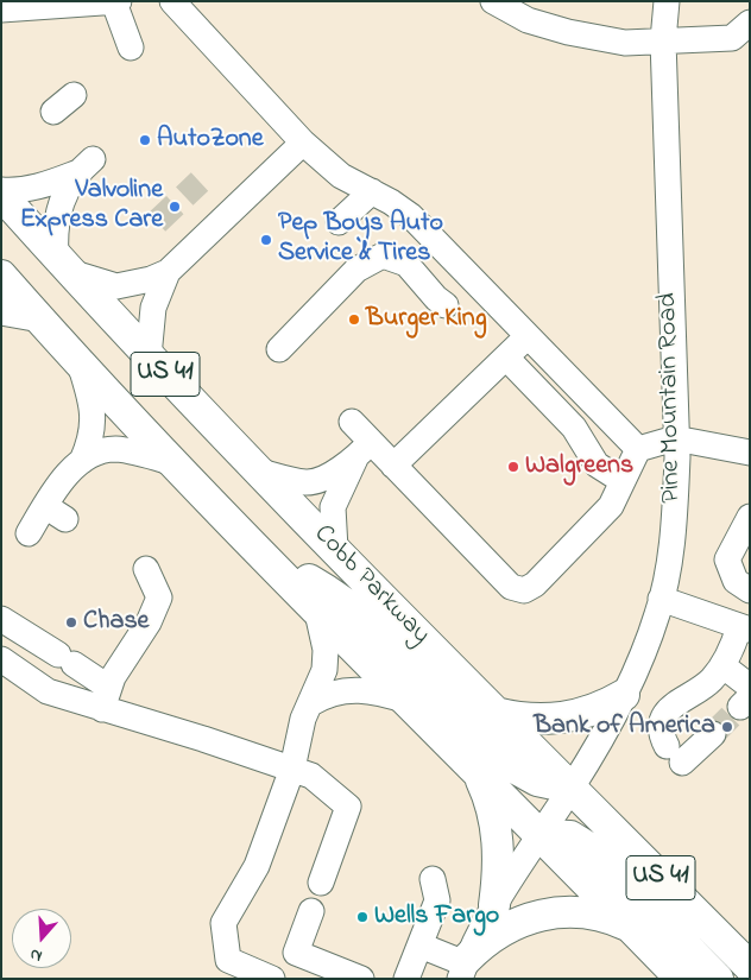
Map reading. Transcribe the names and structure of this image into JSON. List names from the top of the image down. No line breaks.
{"streets":{"main road":["US 41","Cobb Parkway"],"street":["Pine Mountain Road"]},"crossings":[["Pine Mountain Road","Cobb Parkway"]],"places":["AutoZone","Valvoline Express Care","Pep Boys Auto Service & Tires","Burger King","Walgreens","Chase","Bank of America","Wells Fargo"],"north":"bottom"}
